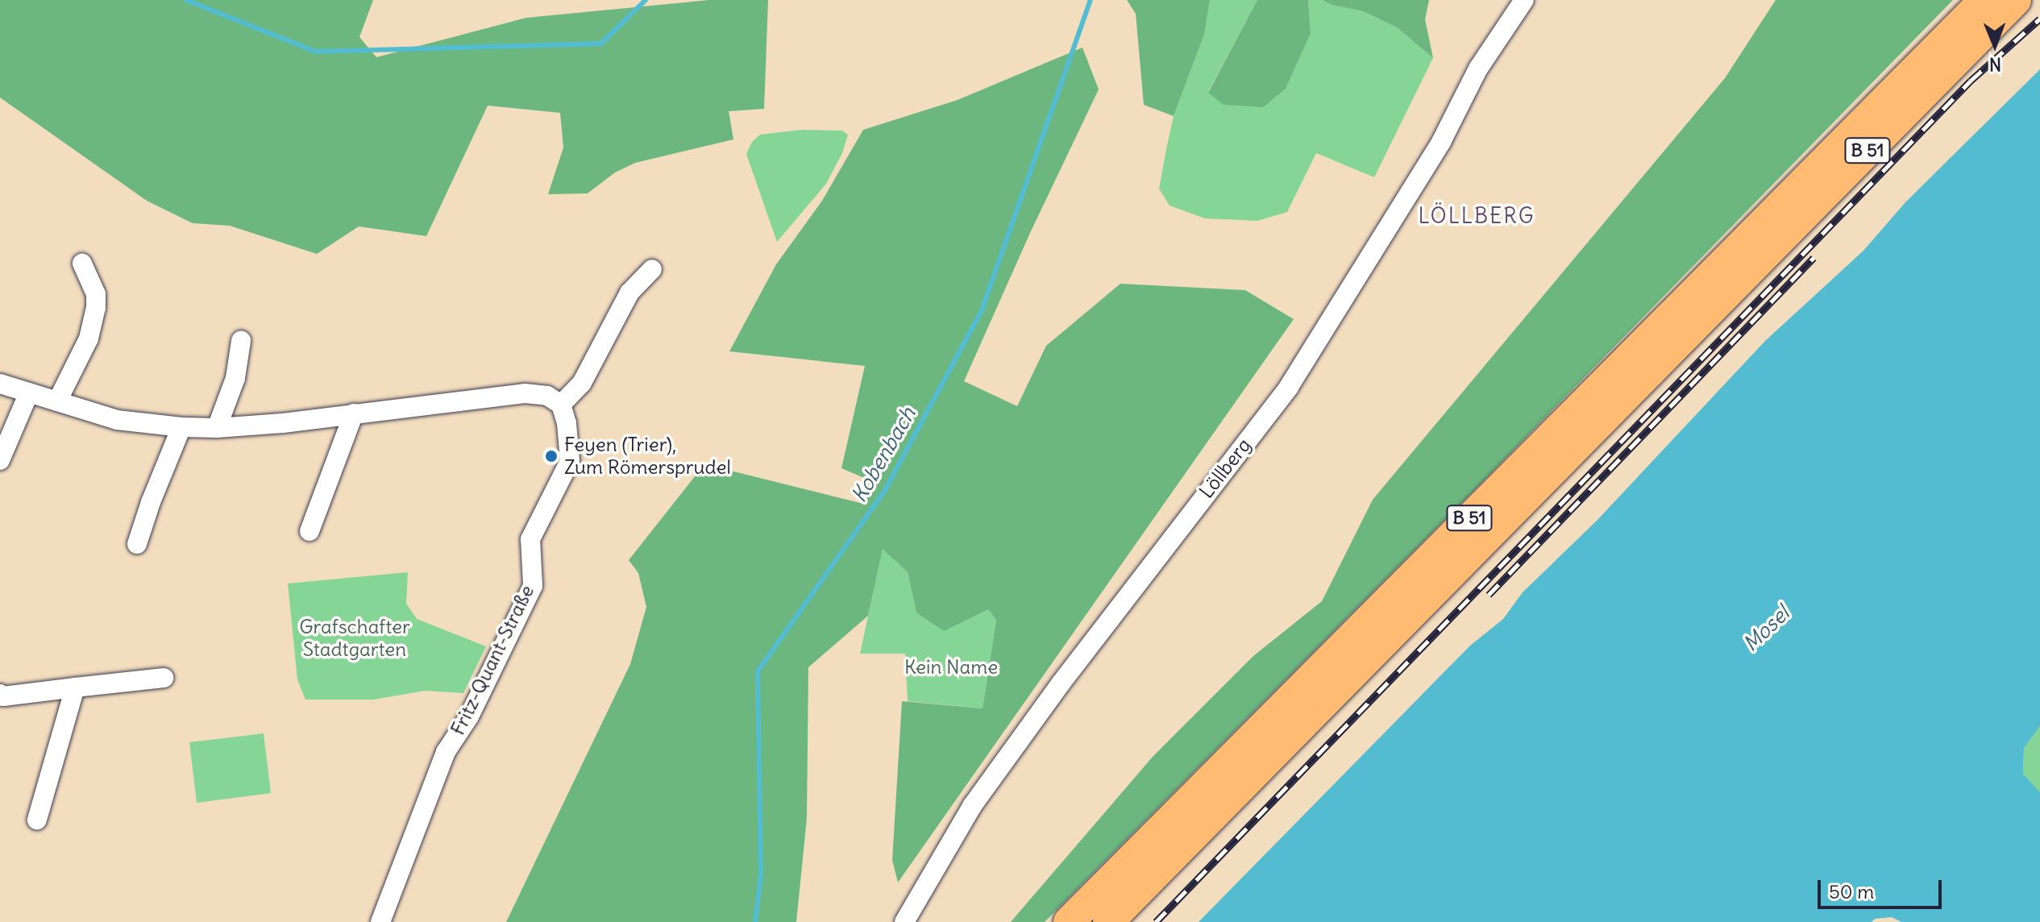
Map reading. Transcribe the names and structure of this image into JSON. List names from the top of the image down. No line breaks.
{"streets":{"main road":["B 51"],"street":["Löllberg","Fritz-Quant-Straße"]},"districts":["LÖLLBERG"],"water":["Kobenbach","Mosel"],"parks":["Grafschafter Stadtgarten","Kein Name"],"places":["Feyen (Trier), Zum Römersprudel"],"scale_bar":"50 m","north":"bottom"}
